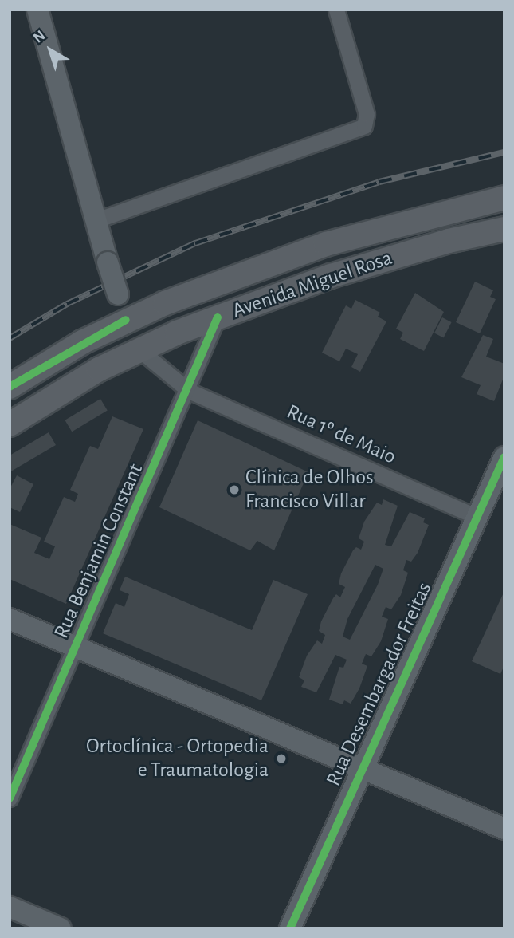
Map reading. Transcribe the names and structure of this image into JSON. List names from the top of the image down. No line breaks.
{"streets":{"main road":["Avenida Miguel Rosa"],"street":["Rua 1º de Maio","Rua Benjamin Constant","Rua Desembargador Freitas"]},"crossings":[["Avenida Miguel Rosa","Rua 1º de Maio"],["Avenida Miguel Rosa","Rua Benjamin Constant"],["Rua 1º de Maio","Rua Benjamin Constant"],["Rua 1º de Maio","Rua Desembargador Freitas"]],"places":["Clínica de Olhos Francisco Villar","Ortoclínica - Ortopedia e Traumatologia"],"north":"top left"}
